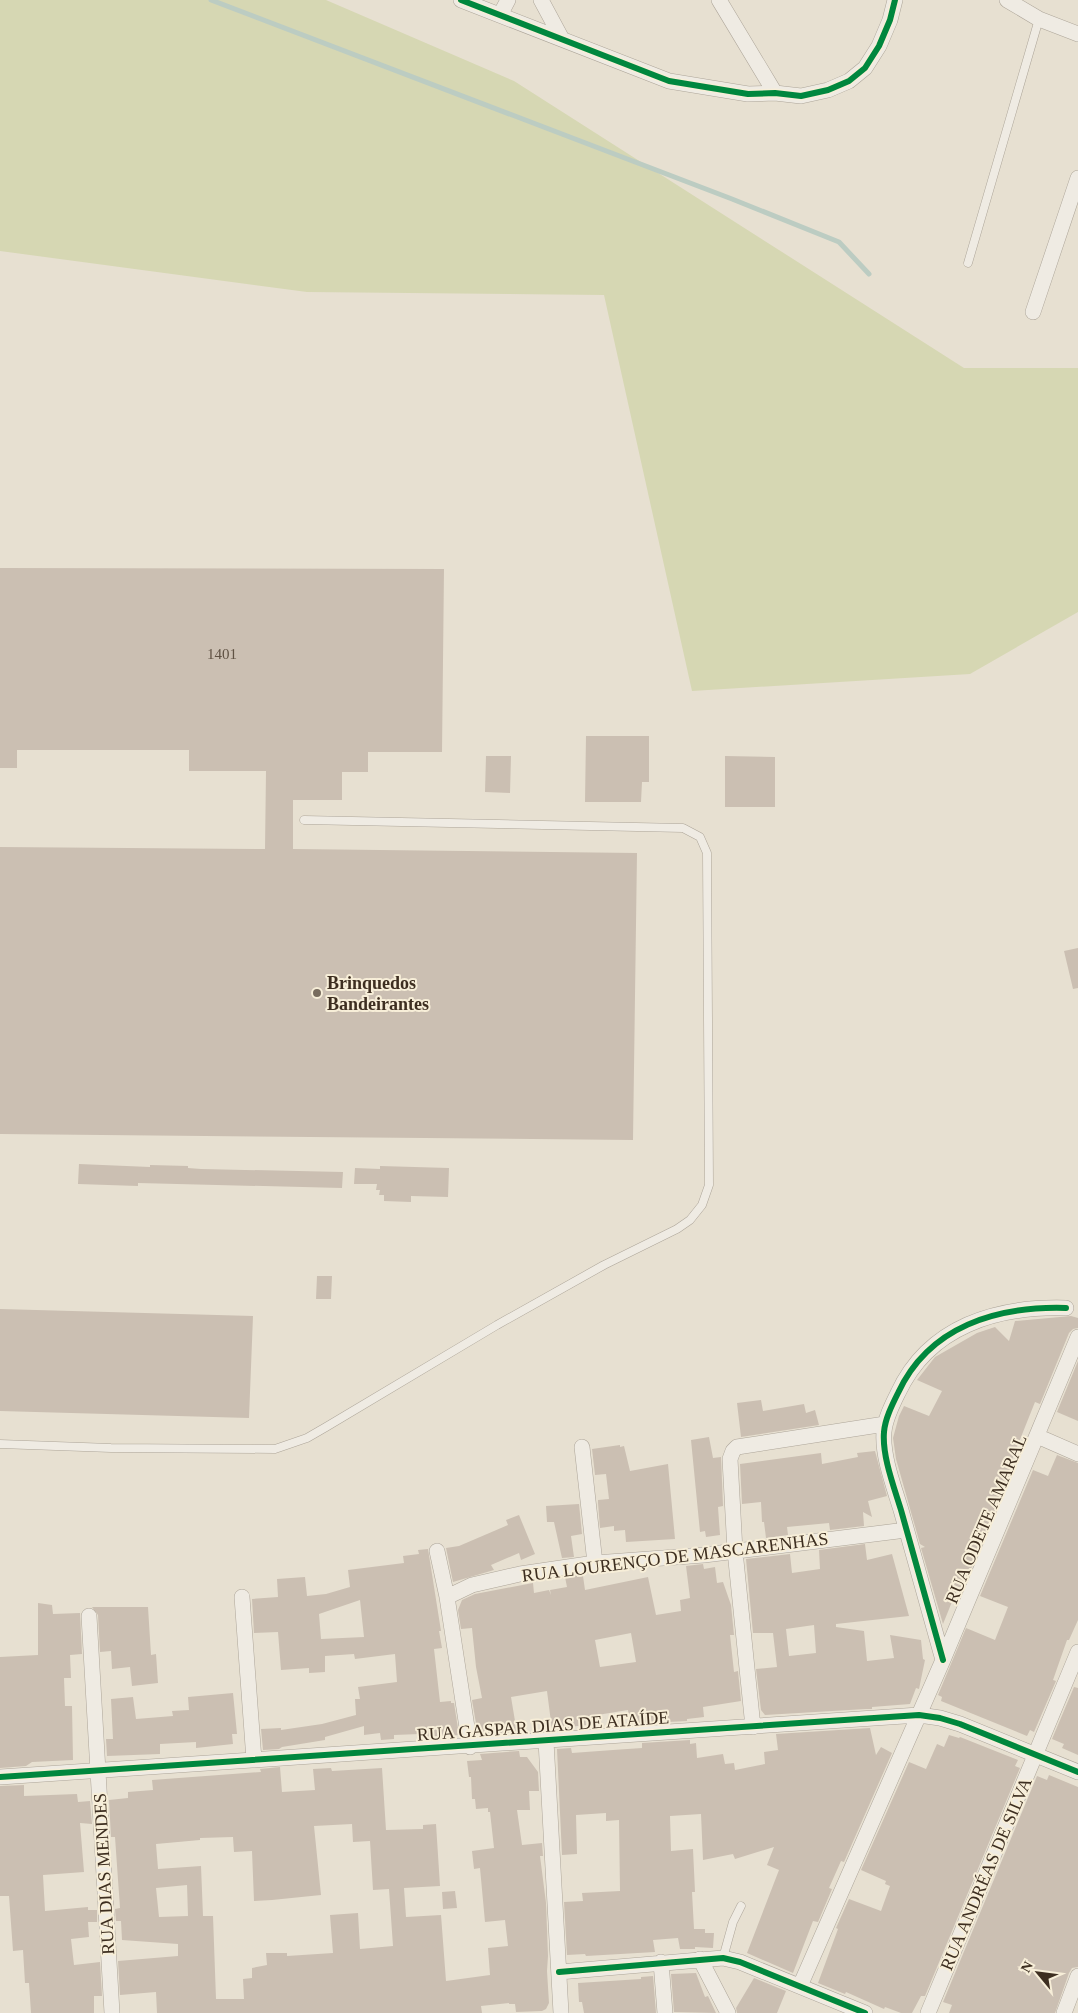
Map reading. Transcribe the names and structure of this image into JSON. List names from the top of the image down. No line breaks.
{"streets":{"street":["RUA ODETE AMARAL","RUA LOURENÇO DE MASCARENHAS","RUA GASPAR DIAS DE ATAÍDE","RUA DIAS MENDES","RUA ANDRÉAS DE SILVA"]},"crossings":[["RUA ODETE AMARAL","RUA GASPAR DIAS DE ATAÍDE"],["RUA GASPAR DIAS DE ATAÍDE","RUA DIAS MENDES"],["RUA GASPAR DIAS DE ATAÍDE","RUA ANDRÉAS DE SILVA"]],"places":["Brinquedos Bandeirantes"],"house_numbers":["1401"],"north":"top left"}
